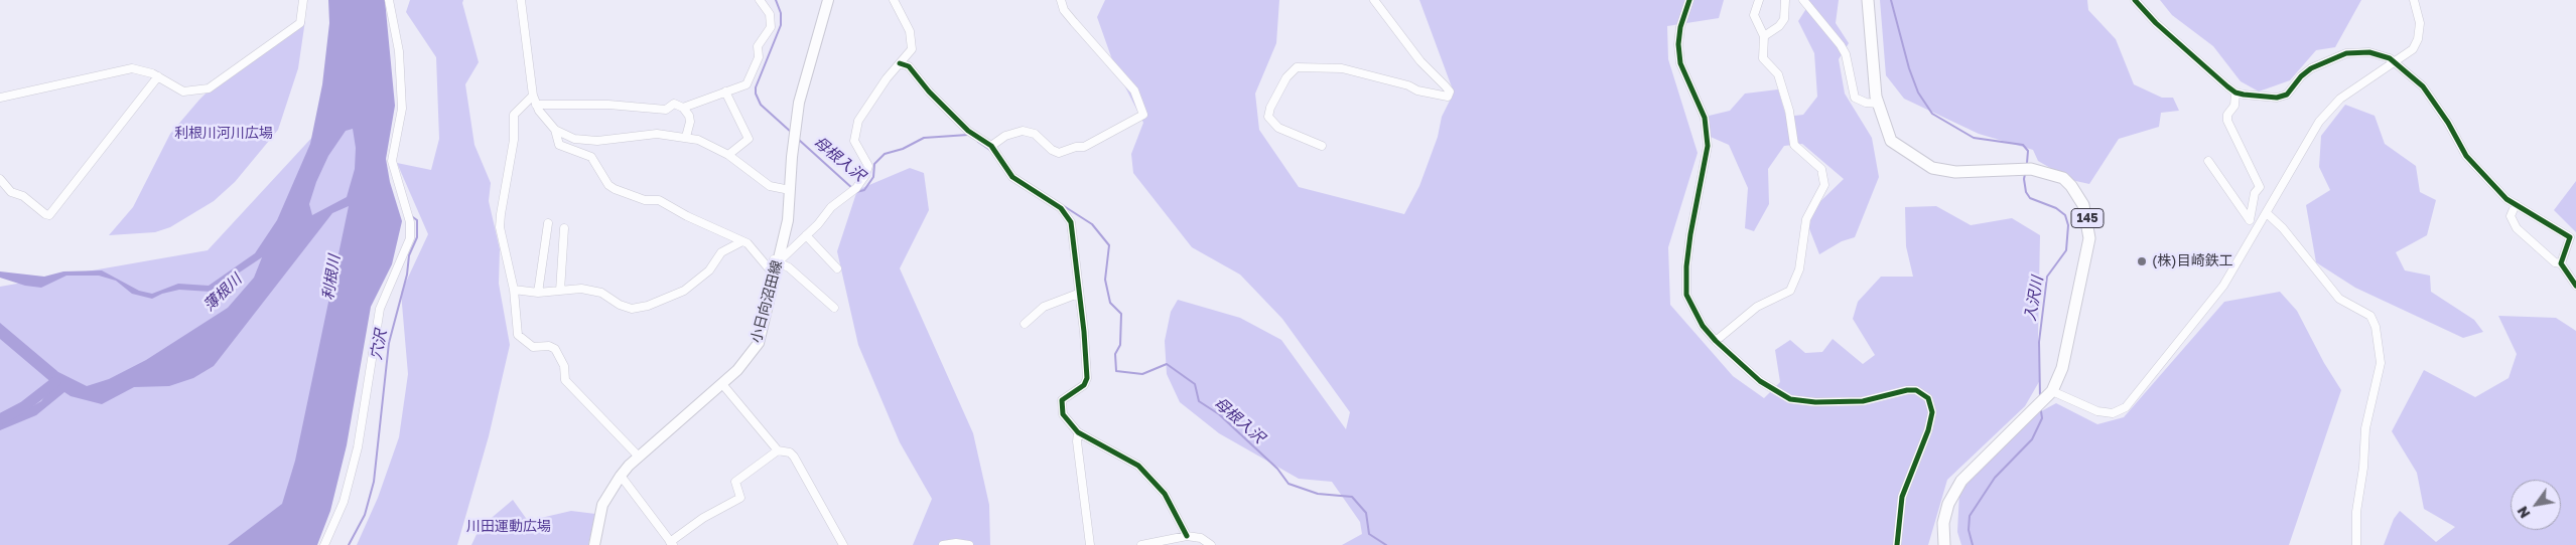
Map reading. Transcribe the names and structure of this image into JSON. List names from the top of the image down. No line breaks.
{"streets":{"highway":["145"],"main road":["小日向沼田線"]},"water":["母根入沢","利根川","薄根川","入沢川","穴沢"],"parks":["利根川河川広場","川田運動広場"],"places":["(株)目崎鉄工"],"north":"bottom left"}
